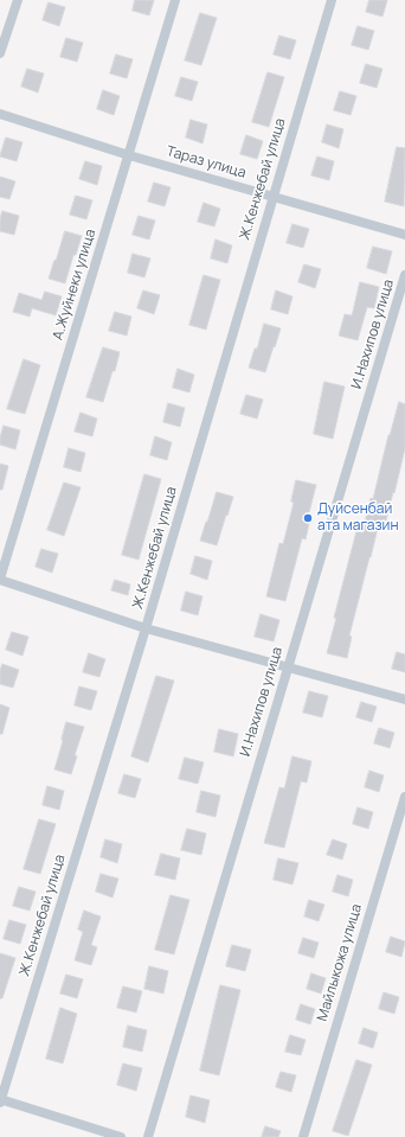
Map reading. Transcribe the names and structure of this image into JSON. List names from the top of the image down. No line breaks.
{"streets":{"street":["Тараз улица","Ж.Кенжебай улица","А.Жуйнеки улица","И.Нахипов улица","Майлыкожа улица"]},"crossings":[["Тараз улица","Ж.Кенжебай улица"],["Тараз улица","А.Жуйнеки улица"]],"places":["Дуйсенбай ата магазин"]}
